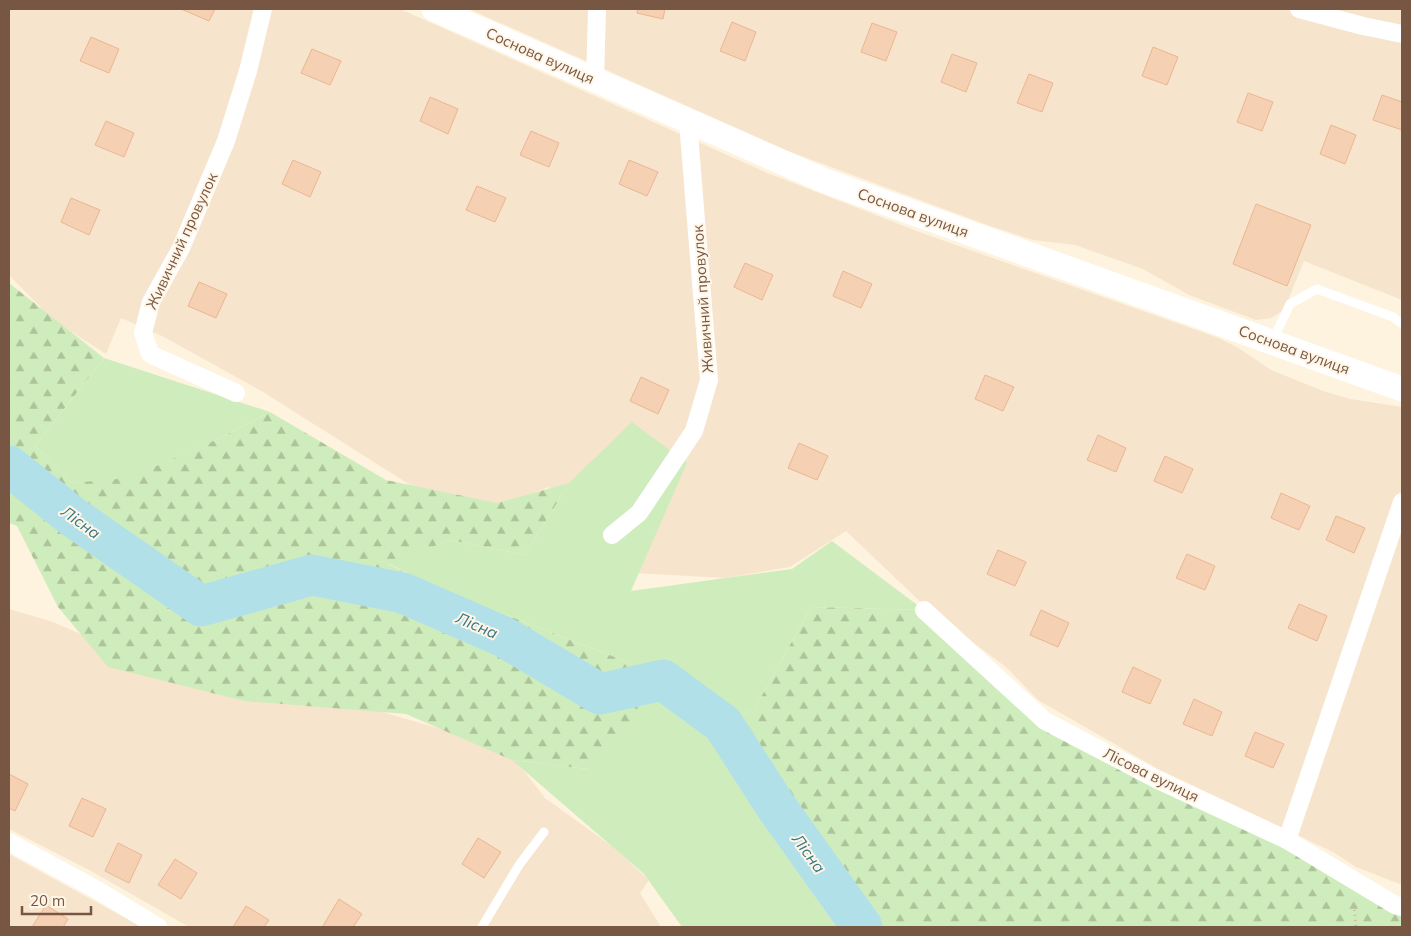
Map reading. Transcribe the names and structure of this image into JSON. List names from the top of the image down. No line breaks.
{"streets":{"street":["Соснова вулиця","Живичний провулок","Лісова вулиця"]},"crossings":[["Соснова вулиця","Живичний провулок"]],"water":["Лісна"],"scale_bar":"20 m"}
